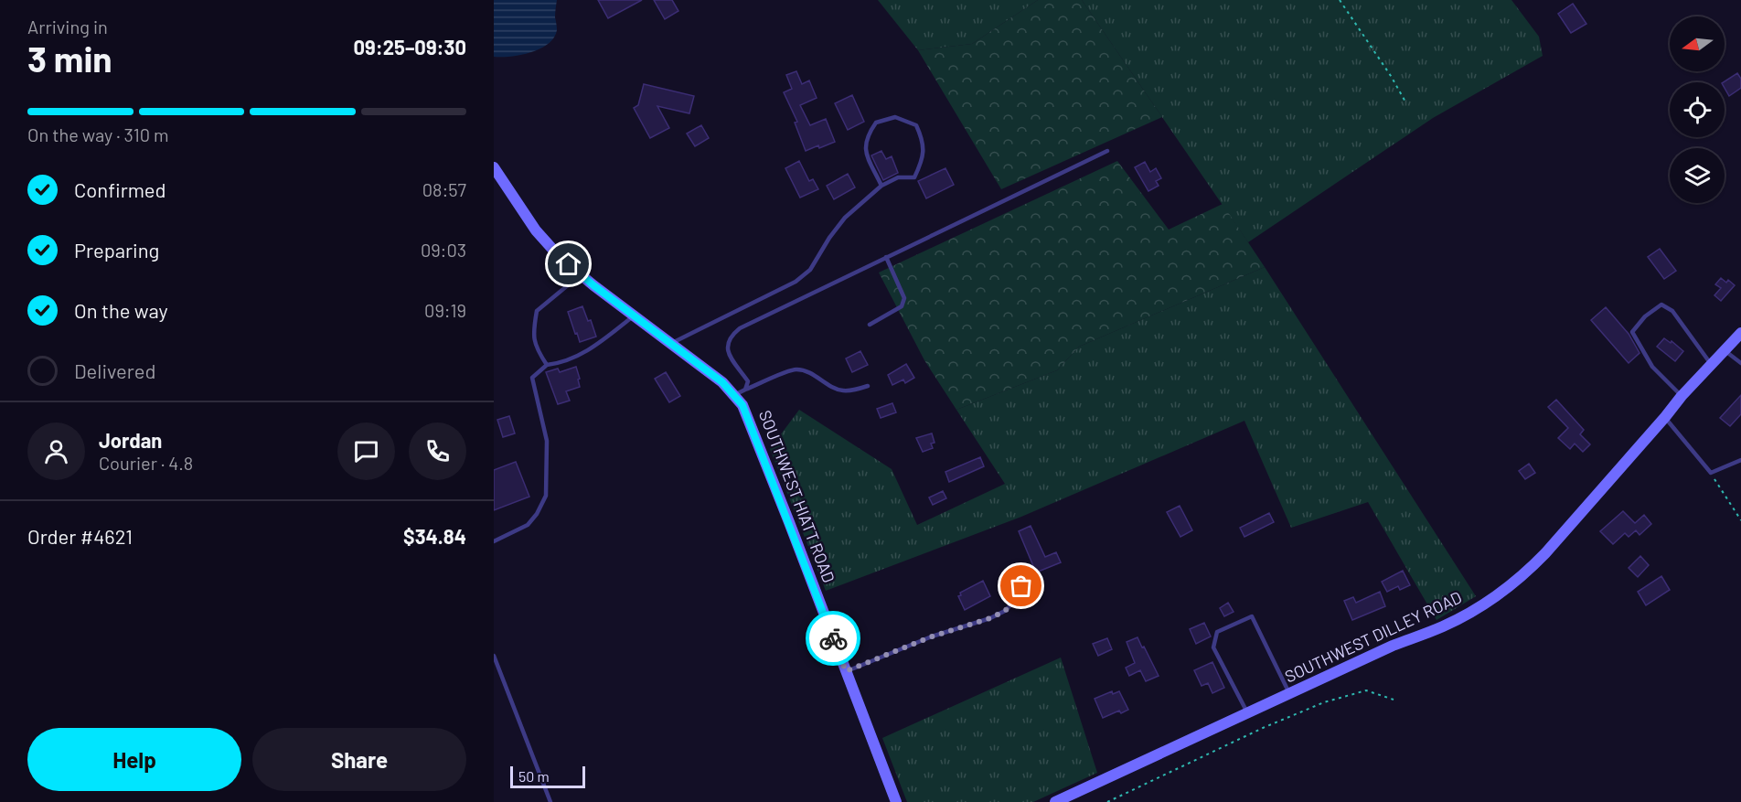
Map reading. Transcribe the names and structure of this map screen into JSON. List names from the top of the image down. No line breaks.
{"streets":{"street":["SOUTHWEST HIATT ROAD","SOUTHWEST DILLEY ROAD"]},"scale_bar":"50 m","north":"left","page":{"heading":["3 min","Arriving in","09:25–09:30"],"panel":["Jordan","Courier · 4.8","Order #4621","$34.84"],"bar":"On the way · 310 m","list":[["Confirmed","08:57"],["Preparing","09:03"],["On the way","09:19"],"Delivered"],"buttons":["Help","Share"],"scale":"50 m"}}
